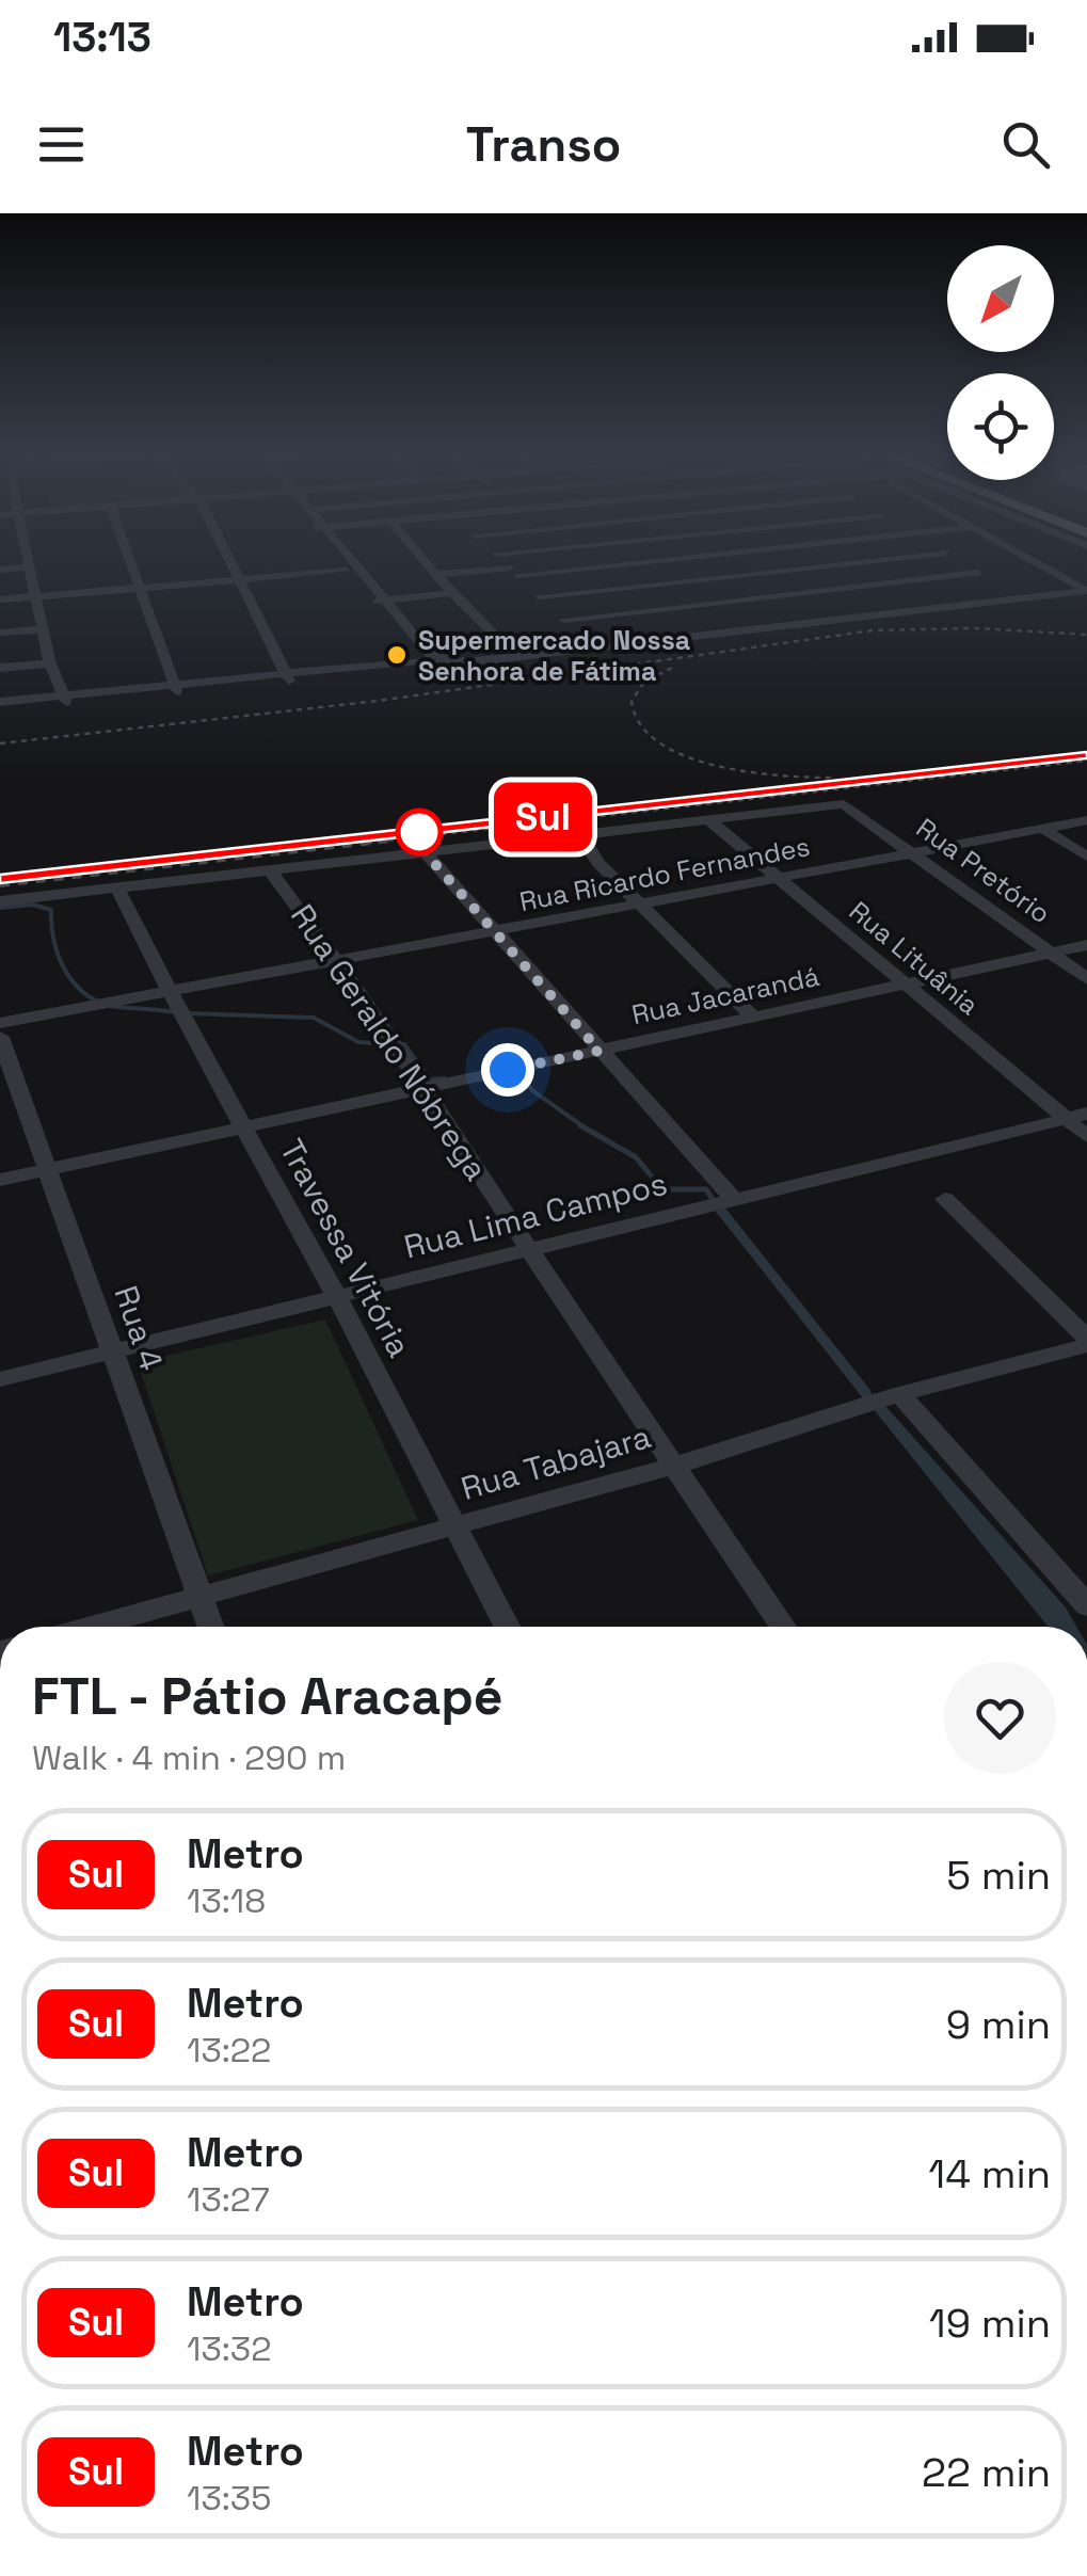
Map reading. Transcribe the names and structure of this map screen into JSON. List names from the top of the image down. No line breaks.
{"streets":{"street":["Rua Pretório","Rua Ricardo Fernandes","Rua Lituânia","Rua Jacarandá","Rua Geraldo Nóbrega","Rua Lima Campos","Travessa Vitória","Rua 4","Rua Tabajara"]},"crossings":[["Rua Pretório","Rua Ricardo Fernandes"],["Rua Pretório","Rua Lituânia"],["Rua Pretório","Rua Jacarandá"],["Rua Ricardo Fernandes","Rua Lituânia"],["Rua Ricardo Fernandes","Rua Geraldo Nóbrega"],["Rua Ricardo Fernandes","Travessa Vitória"],["Rua Lituânia","Rua Jacarandá"],["Rua Lituânia","Rua Lima Campos"],["Rua Jacarandá","Rua Geraldo Nóbrega"],["Rua Jacarandá","Travessa Vitória"],["Rua Jacarandá","Rua 4"],["Rua Geraldo Nóbrega","Rua Lima Campos"],["Rua Geraldo Nóbrega","Rua Tabajara"],["Rua Lima Campos","Travessa Vitória"],["Rua Lima Campos","Rua 4"],["Travessa Vitória","Rua Tabajara"],["Rua 4","Rua Tabajara"]],"places":["Supermercado Nossa Senhora de Fátima"],"lines":["metro line Sul"],"north":"bottom left","page":{"status":"13:13","header":"Transo","on_map":"Sul","heading":["FTL - Pátio Aracapé","Walk · 4 min · 290 m"],"list":[{"mark":"Sul","name":"Metro","note":"13:18","value":"5 min"},{"mark":"Sul","name":"Metro","note":"13:22","value":"9 min"},{"mark":"Sul","name":"Metro","note":"13:27","value":"14 min"},{"mark":"Sul","name":"Metro","note":"13:32","value":"19 min"},{"mark":"Sul","name":"Metro","note":"13:35","value":"22 min"}]}}
